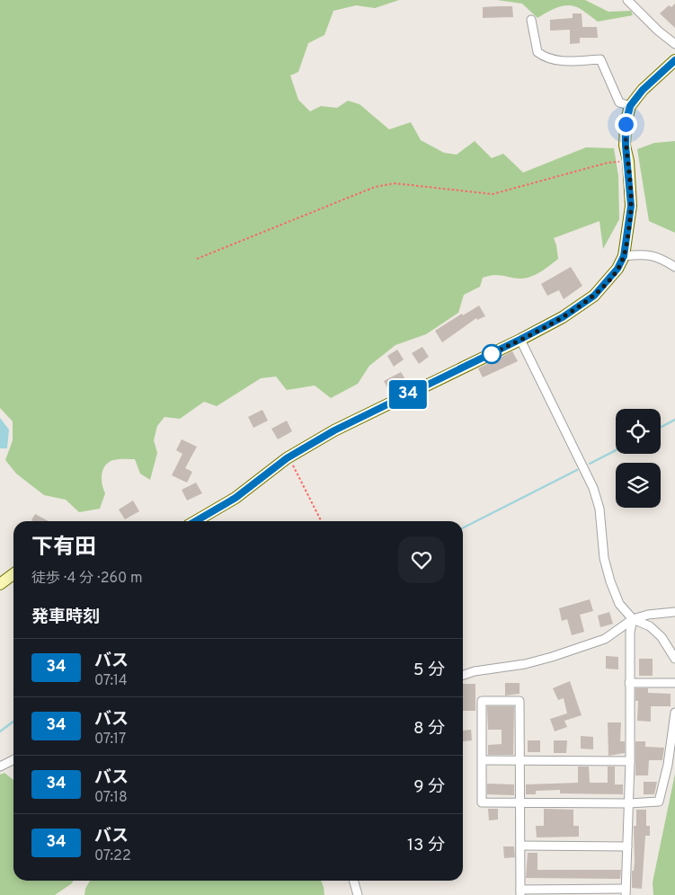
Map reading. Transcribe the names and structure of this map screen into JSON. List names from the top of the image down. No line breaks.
{"lines":["bus line 34"],"page":{"on_map":"34","heading":[["下有田","徒歩 · 4 分 · 260 m"],"発車時刻"],"list":[{"mark":"34","name":"バス","note":"07:14","value":"5 分"},{"mark":"34","name":"バス","note":"07:17","value":"8 分"},{"mark":"34","name":"バス","note":"07:18","value":"9 分"},{"mark":"34","name":"バス","note":"07:22","value":"13 分"}]}}
